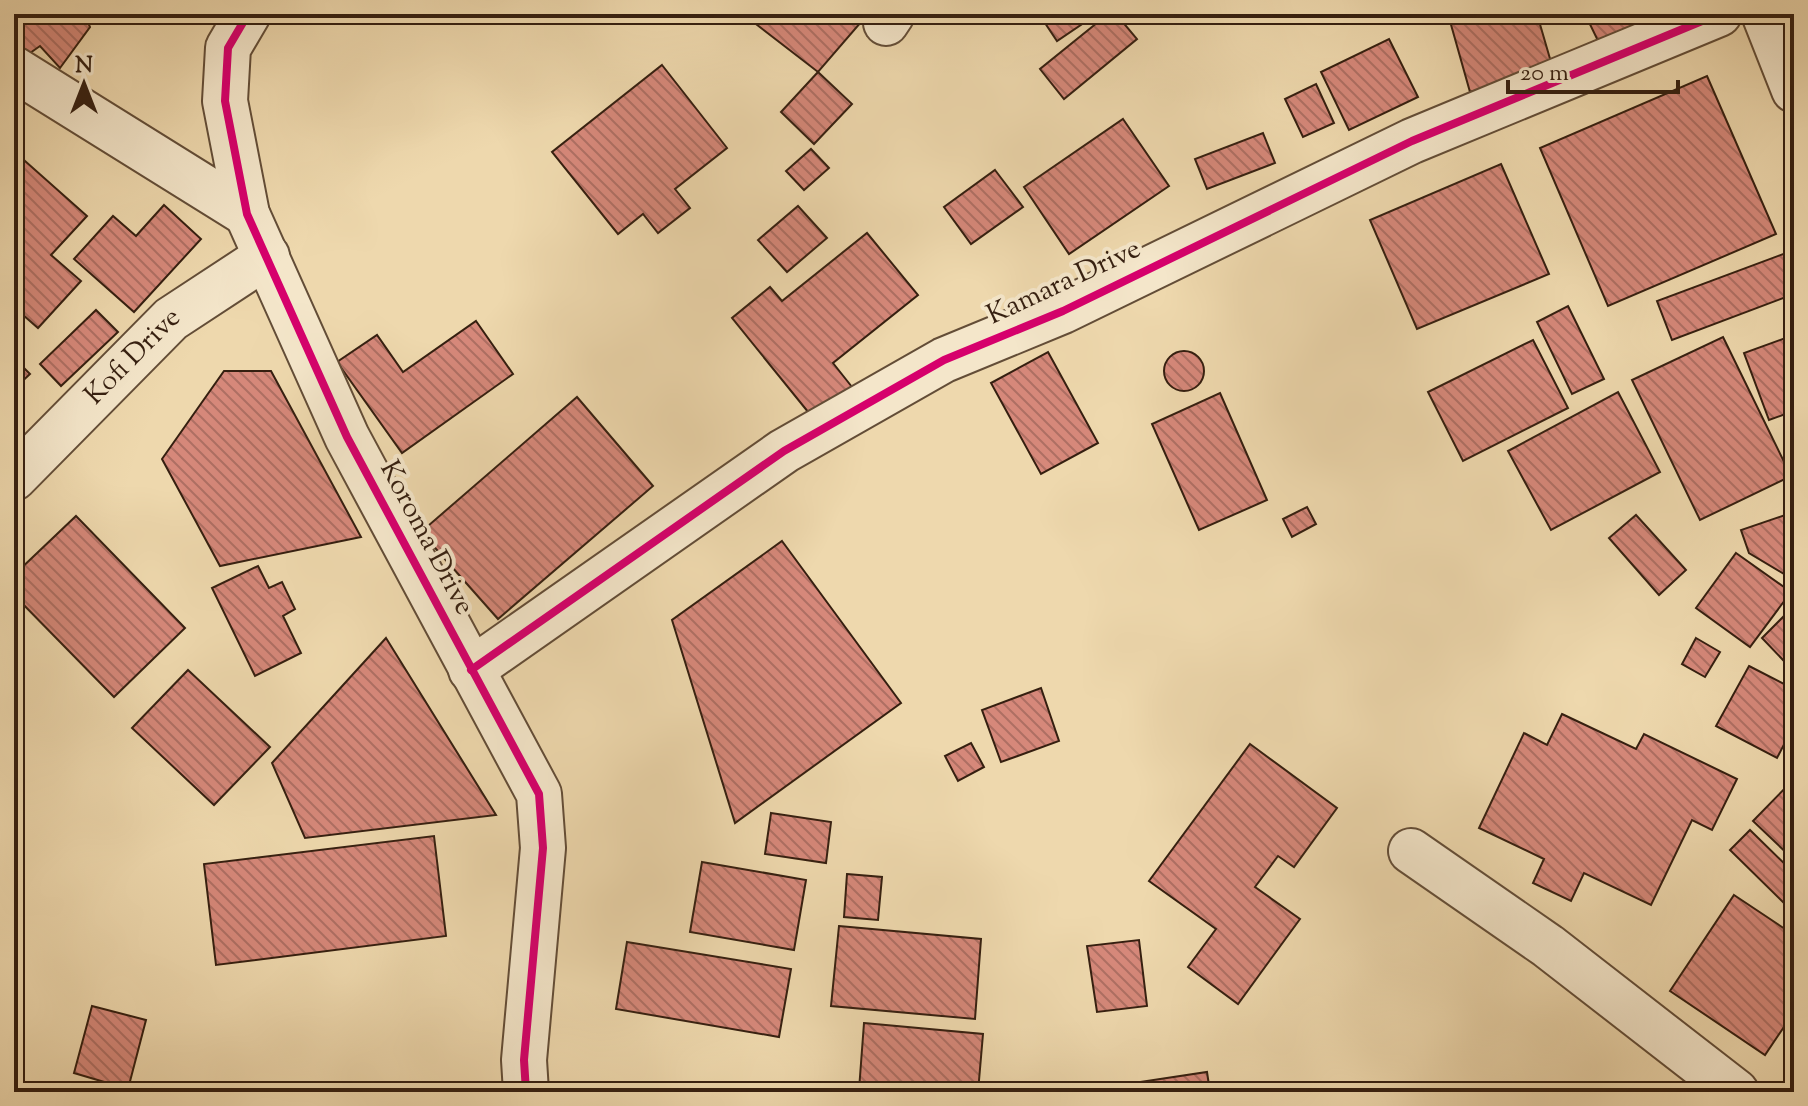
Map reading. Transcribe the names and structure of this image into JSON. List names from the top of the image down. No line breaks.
{"streets":{"street":["Kamara Drive","Kofi Drive","Koroma Drive"]},"crossings":[["Kamara Drive","Koroma Drive"],["Kofi Drive","Koroma Drive"]],"scale_bar":"20 m","north":"top"}
